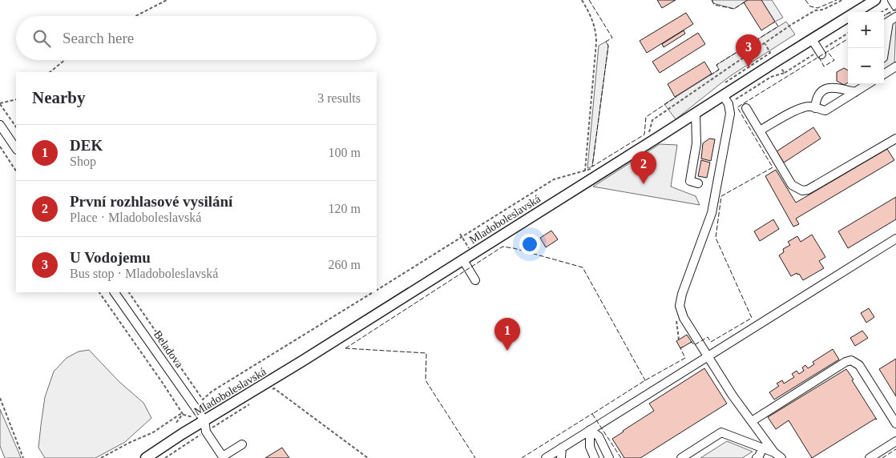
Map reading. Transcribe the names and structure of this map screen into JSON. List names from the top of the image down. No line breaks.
{"streets":{"main road":["Mladoboleslavská"],"street":["Beladova"]},"crossings":[["Mladoboleslavská","Beladova"]],"page":{"map_buttons":["+","−"],"search":"Search here","pins":["3","2","1"],"heading":["Nearby","3 results"],"list":[{"mark":"1","name":"DEK","note":"Shop","value":"100 m"},{"mark":"2","name":"První rozhlasové vysilání","note":"Place · Mladoboleslavská","value":"120 m"},{"mark":"3","name":"U Vodojemu","note":"Bus stop · Mladoboleslavská","value":"260 m"}]}}
